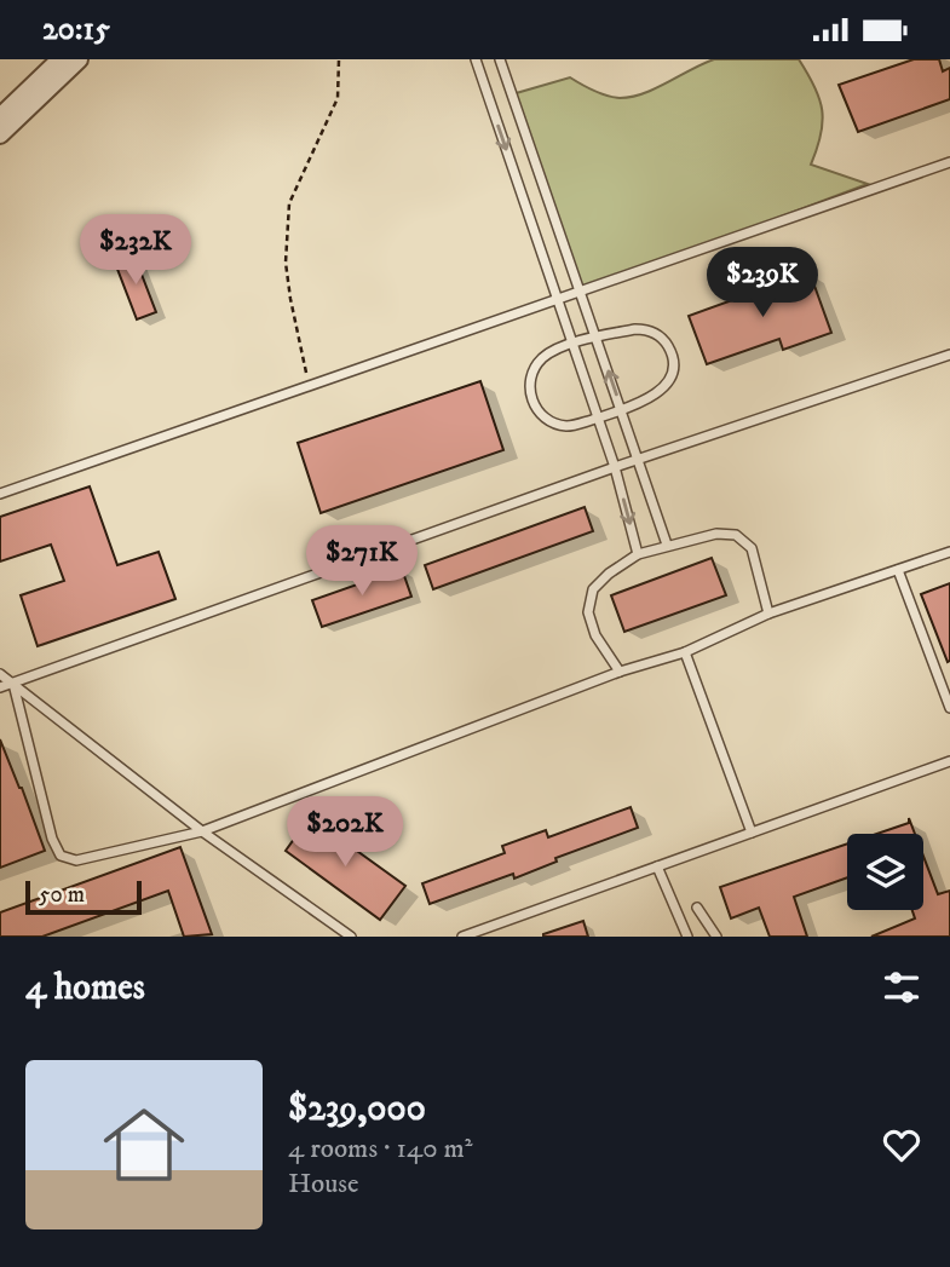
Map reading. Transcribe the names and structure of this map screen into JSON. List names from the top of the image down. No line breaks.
{"scale_bar":"50 m","page":{"status":"20:15","price":["$232K","$239K","$271K","$202K"],"scale":"50 m","heading":"4 homes","list":[{"name":"$239,000","note":"4 rooms · 140 m² · House"}]}}
